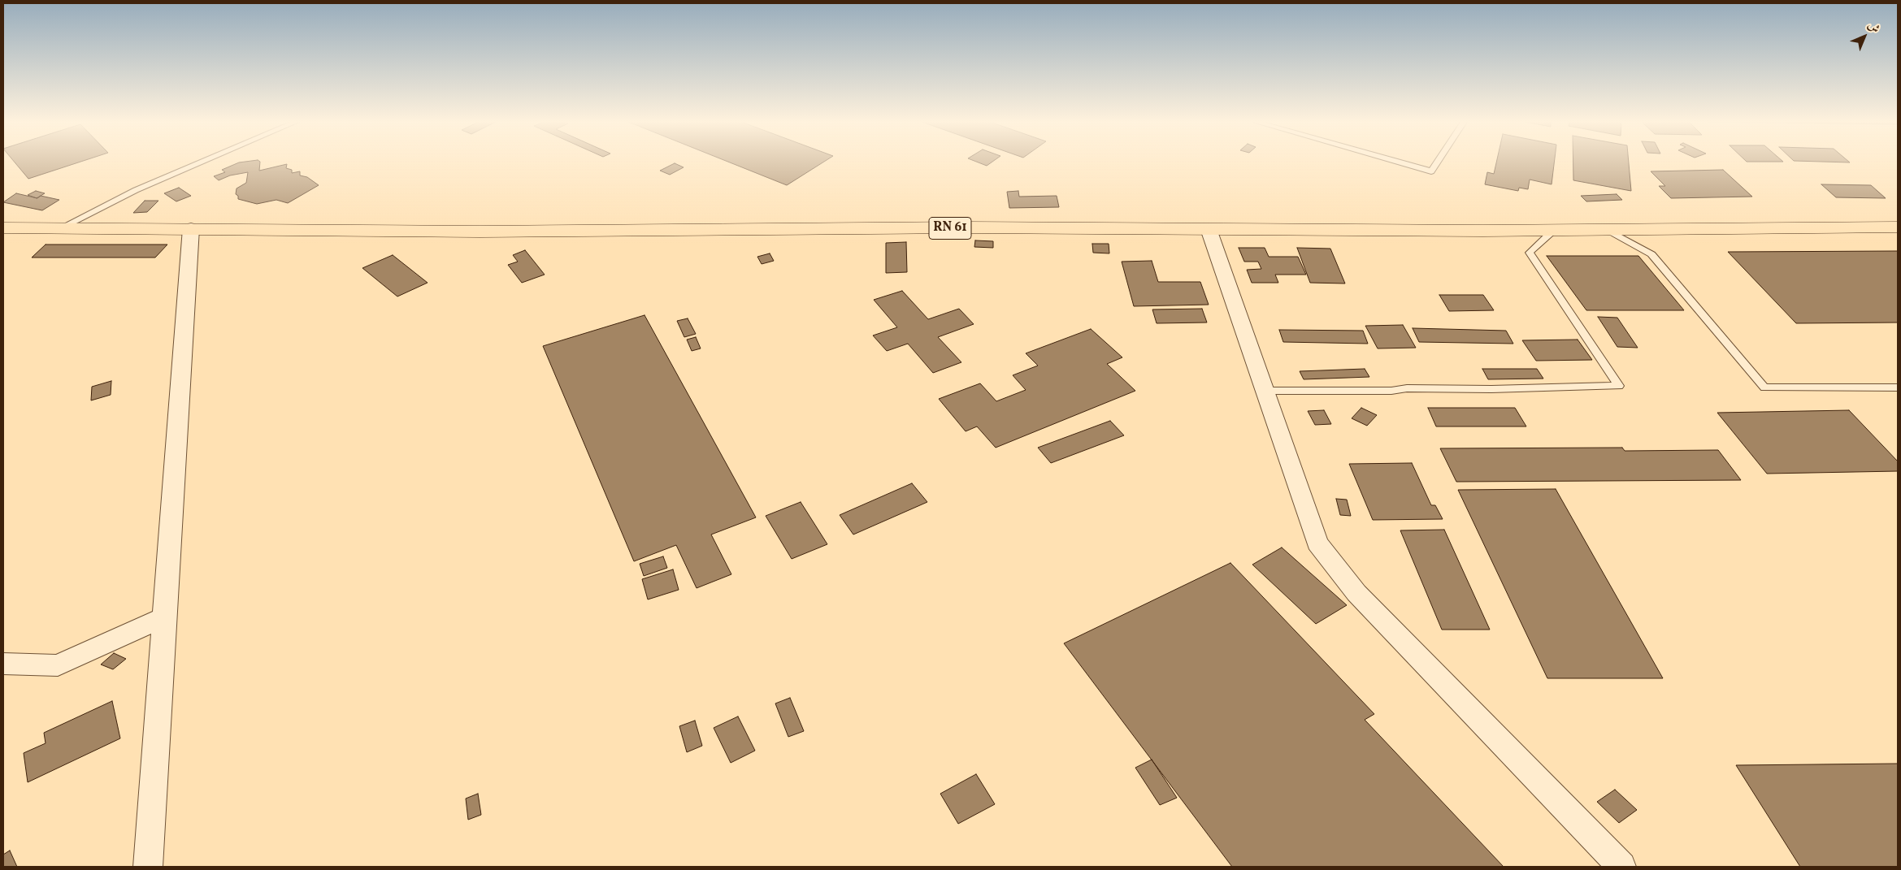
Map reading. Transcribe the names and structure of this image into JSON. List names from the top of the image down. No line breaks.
{"streets":{"main road":["RN 61"]},"north":"top right"}
